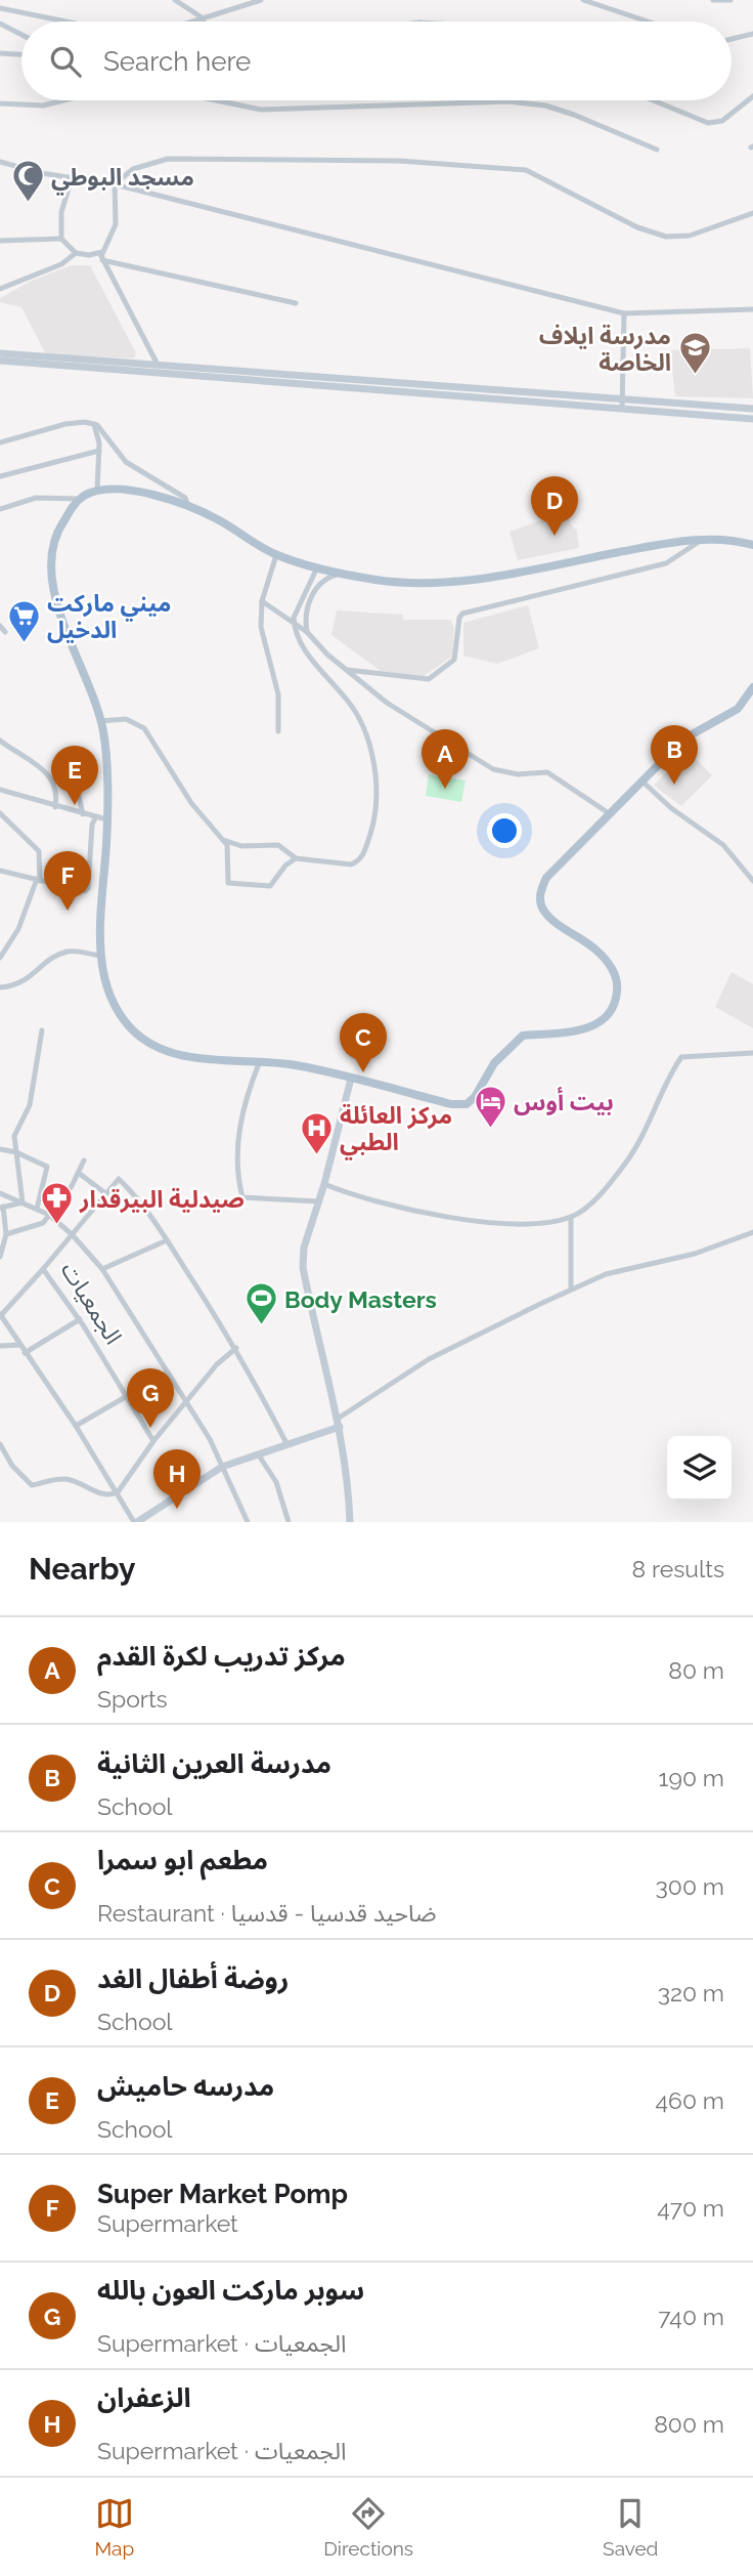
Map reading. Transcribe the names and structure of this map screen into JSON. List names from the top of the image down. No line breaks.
{"streets":{"street":["الجمعيات"]},"places":{"mosque":["مسجد البوطي"],"school or university":["مدرسة ايلاف الخاصة"],"supermarket":["ميني ماركت الدخيل"],"hotel":["بيت أوس"],"hospital":["مركز العائلة الطبي"],"pharmacy":["صيدلية البيرقدار"],"sports":["Body Masters"]},"page":{"search":"Search here","pins":["D","B","A","E","F","C","G","H"],"heading":["Nearby","8 results"],"list":[{"mark":"A","name":"مركز تدريب لكرة القدم","note":"Sports","value":"80 m"},{"mark":"B","name":"مدرسة العرين الثانية","note":"School","value":"190 m"},{"mark":"C","name":"مطعم ابو سمرا","note":"Restaurant · ضاحيد قدسيا - قدسيا","value":"300 m"},{"mark":"D","name":"روضة أطفال الغد","note":"School","value":"320 m"},{"mark":"E","name":"مدرسه حاميش","note":"School","value":"460 m"},{"mark":"F","name":"Super Market Pomp","note":"Supermarket","value":"470 m"},{"mark":"G","name":"سوبر ماركت العون بالله","note":"Supermarket · الجمعيات","value":"740 m"},{"mark":"H","name":"الزعفران","note":"Supermarket · الجمعيات","value":"800 m"}],"nav":["Map","Directions","Saved"]}}
